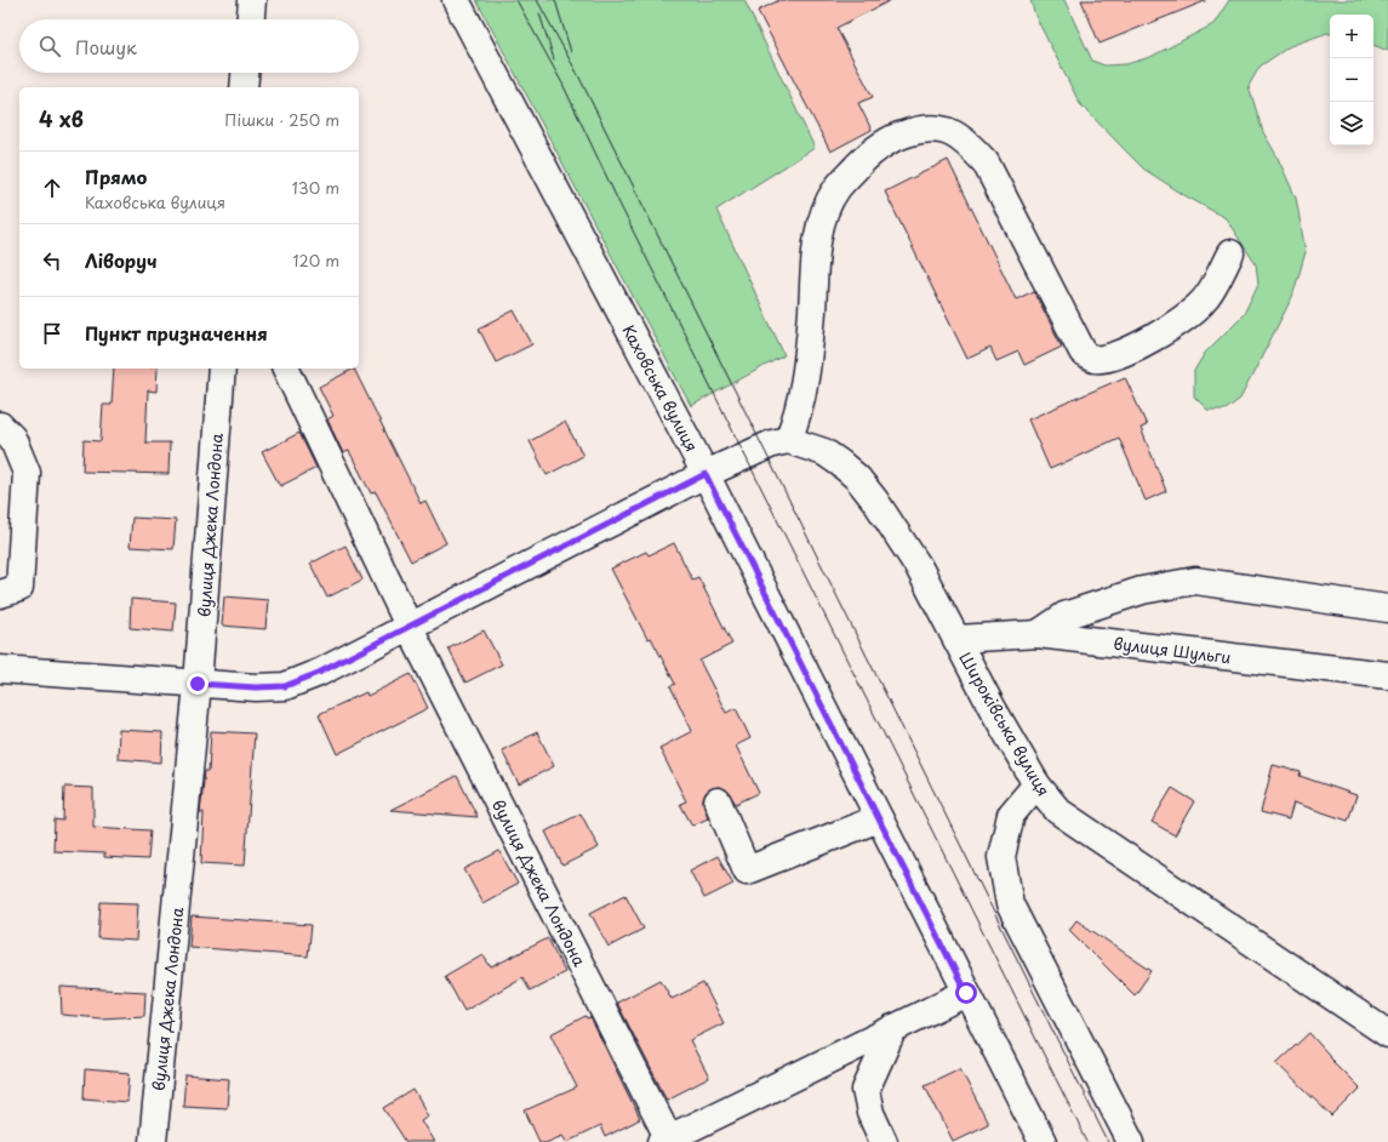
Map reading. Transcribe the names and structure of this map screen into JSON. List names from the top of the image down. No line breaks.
{"streets":{"street":["Каховська вулиця","вулиця Джека Лондона","вулиця Шульги","Широківська вулиця"]},"crossings":[["Каховська вулиця","вулиця Джека Лондона"],["вулиця Шульги","Широківська вулиця"]],"page":{"map_buttons":["+","−"],"search":"Пошук","heading":["4 хв","Пішки · 250 m"],"list":[["Прямо","Каховська вулиця","130 m"],["Ліворуч","120 m"],"Пункт призначення"]}}
